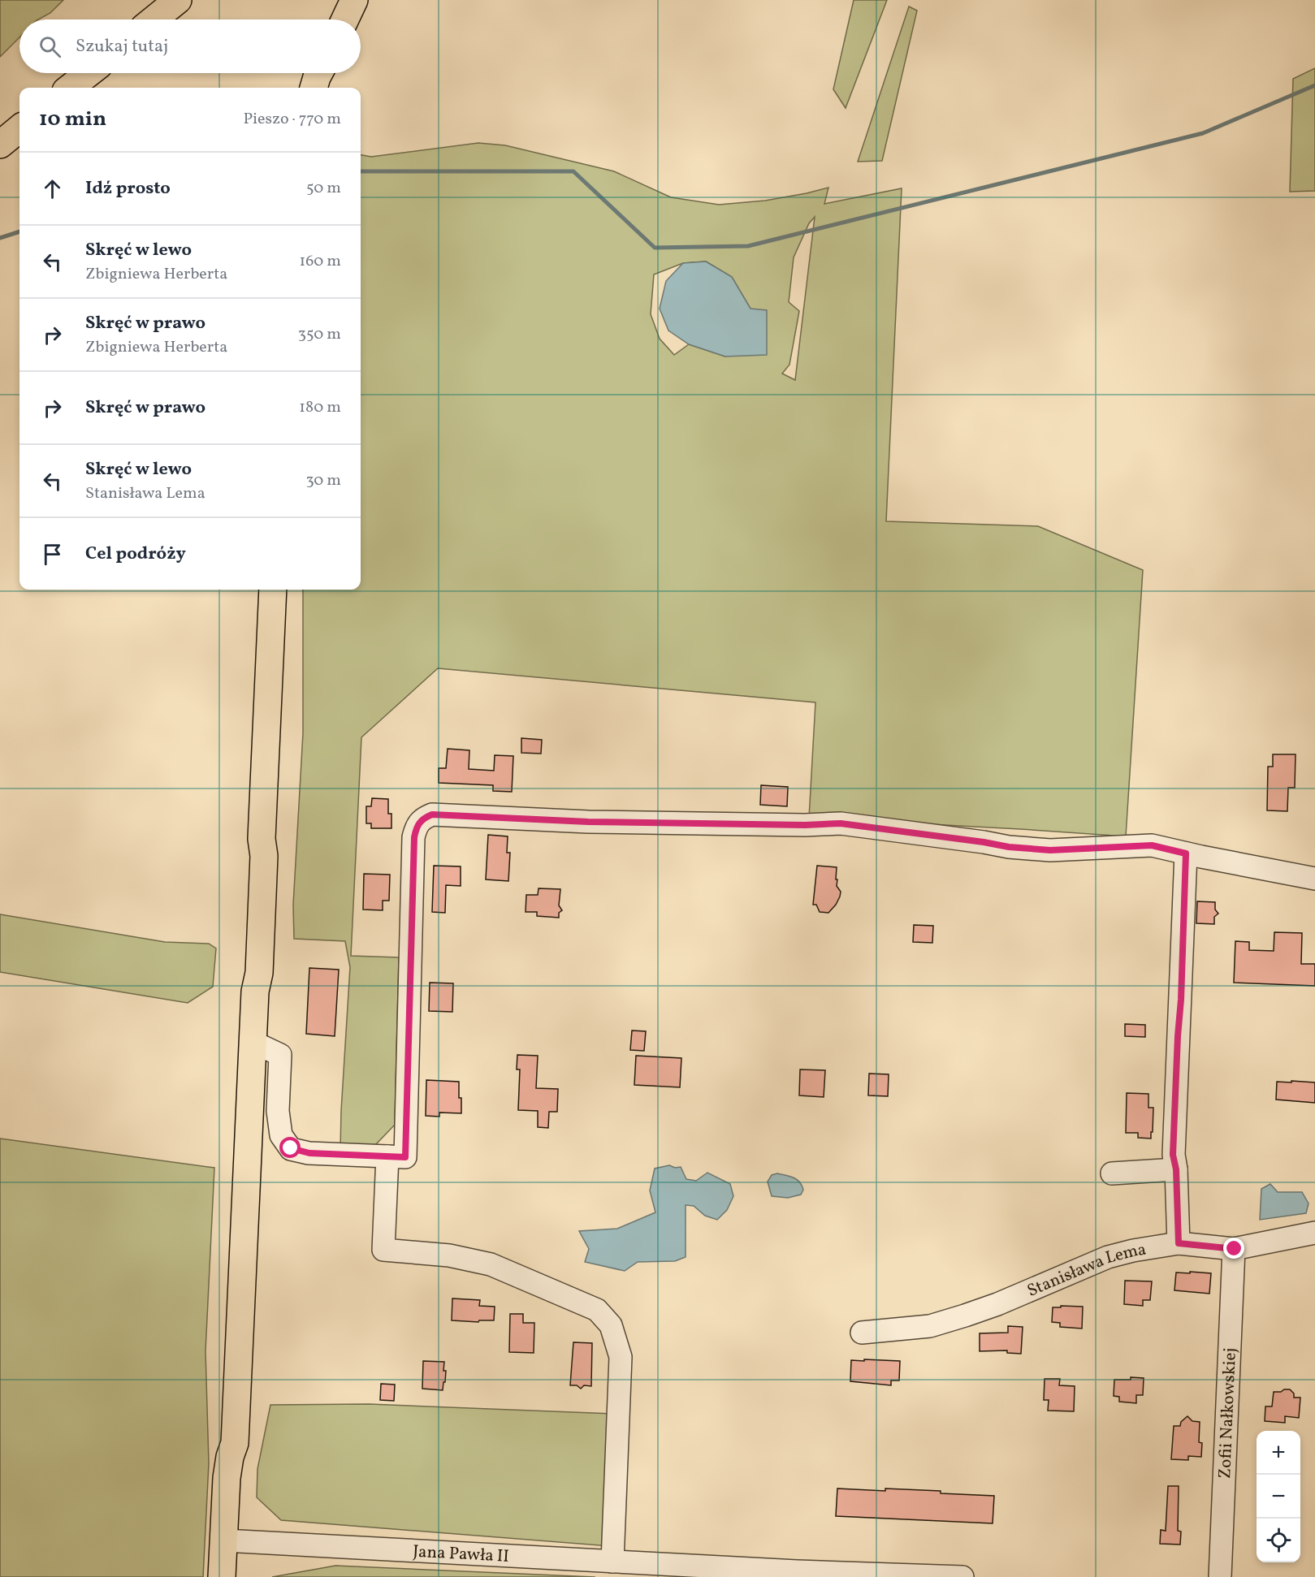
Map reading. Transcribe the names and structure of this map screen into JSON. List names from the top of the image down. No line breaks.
{"streets":{"street":["Stanisława Lema","Zofii Nałkowskiej","Jana Pawła II"]},"crossings":[["Stanisława Lema","Zofii Nałkowskiej"]],"page":{"search":"Szukaj tutaj","heading":["10 min","Pieszo · 770 m"],"list":[["Idź prosto","50 m"],["Skręć w lewo","Zbigniewa Herberta","160 m"],["Skręć w prawo","Zbigniewa Herberta","350 m"],["Skręć w prawo","180 m"],["Skręć w lewo","Stanisława Lema","30 m"],"Cel podróży"],"map_buttons":["+","−"]}}
